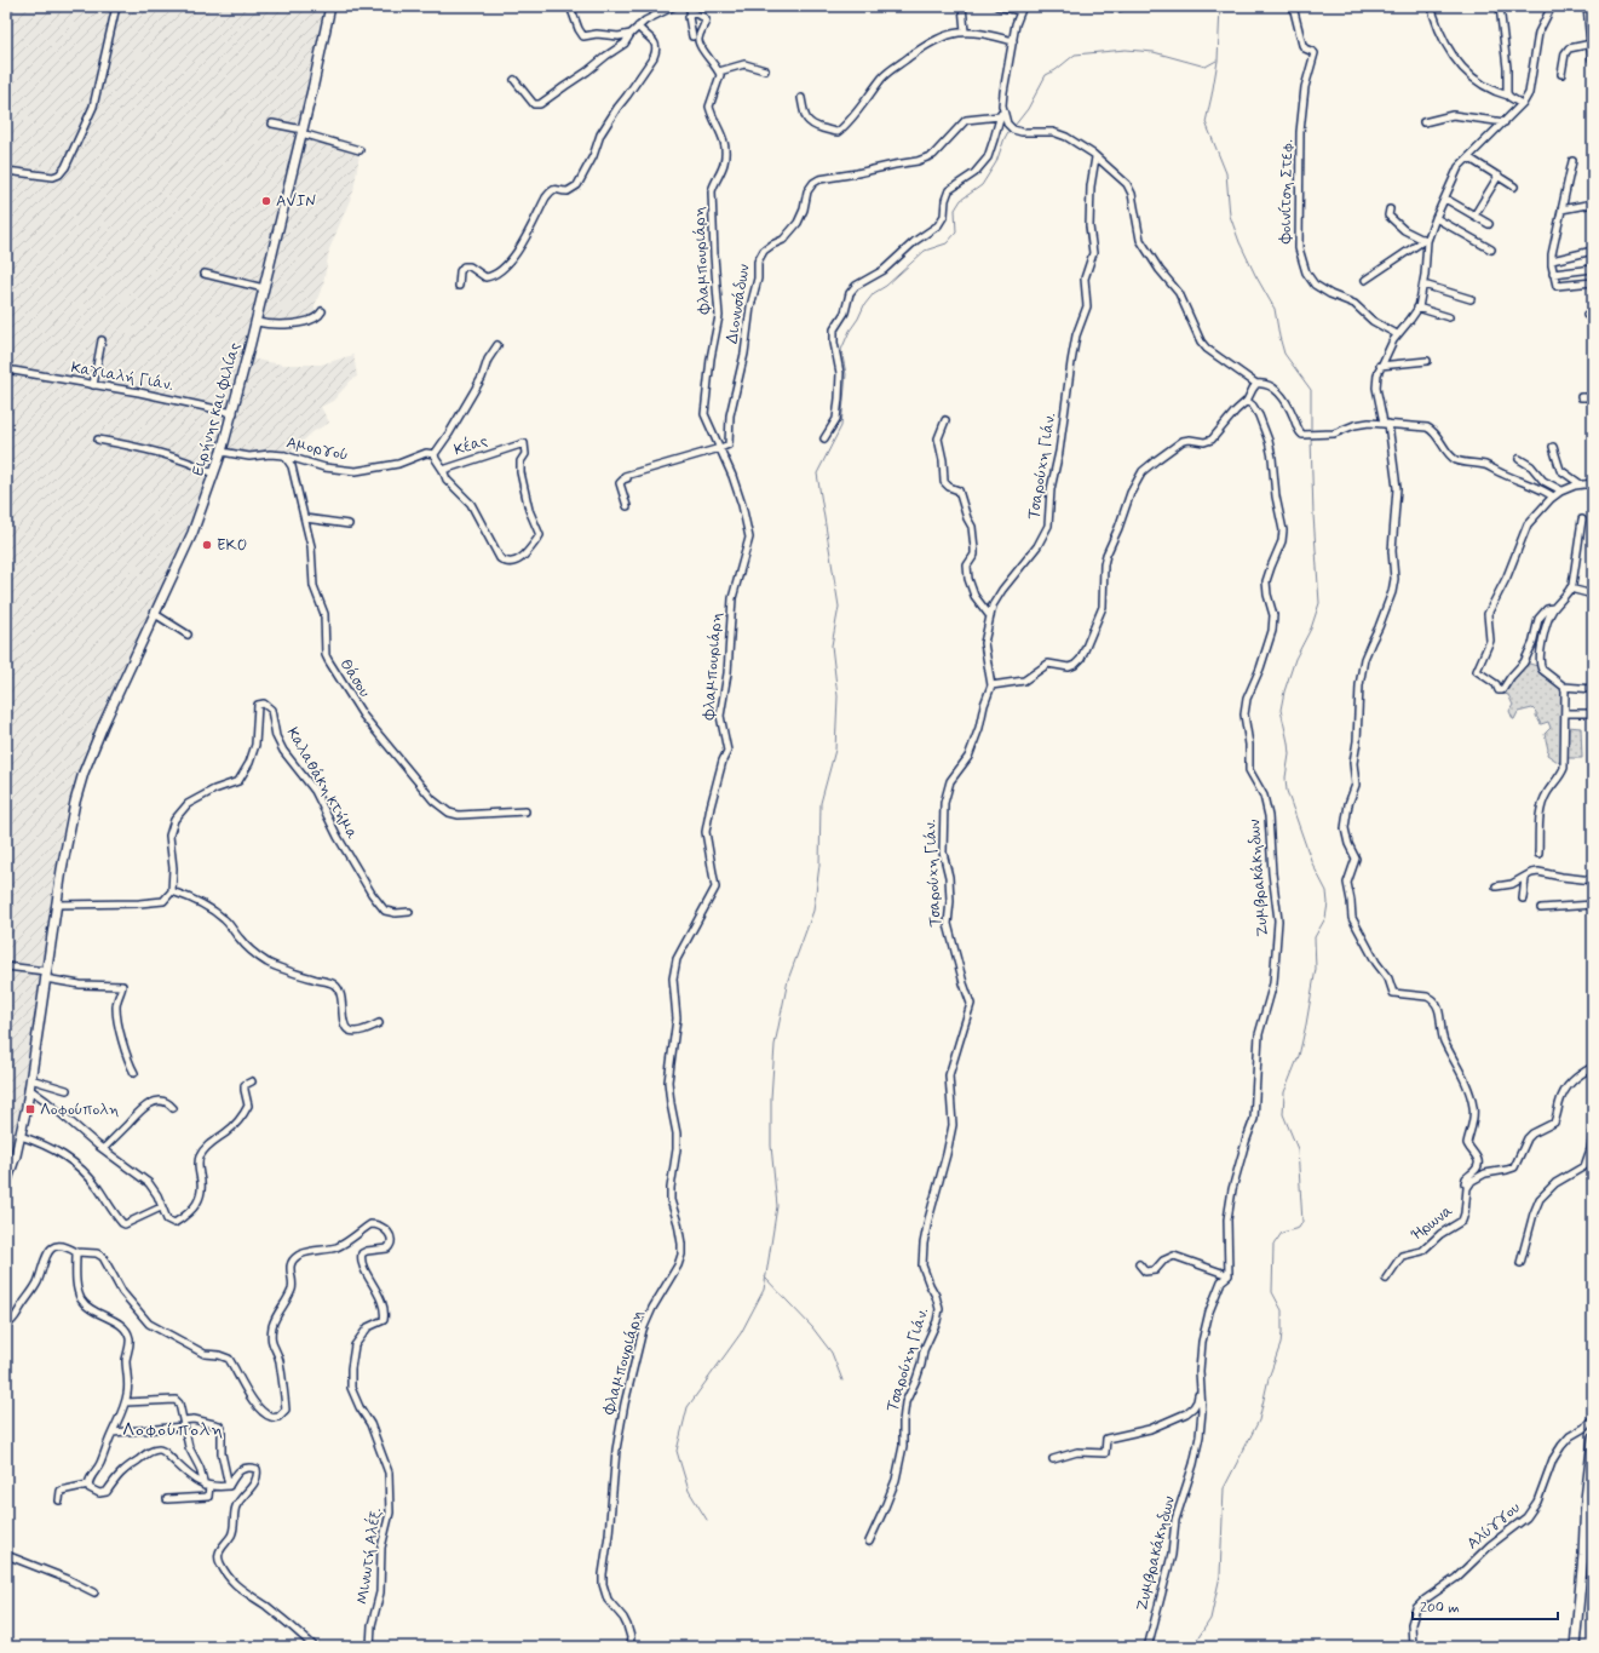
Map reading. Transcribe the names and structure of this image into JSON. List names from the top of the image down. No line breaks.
{"streets":{"street":["Φοινίτση Στεφ.","Φλαμπουριάρη","Διονυσάδων","Καγιαλή Γιάν.","Ειρήνης και Φιλίας","Κέας","Αμοργού","Τσαρούχη Γιάν.","Θάσου","Καλαθάκη κτήμα","Ζυμβρακάκηδων","Ήρωνα","Αλύγγου","Μινωτή Αλέξ."]},"crossings":[["Φλαμπουριάρη","Διονυσάδων"],["Καγιαλή Γιάν.","Ειρήνης και Φιλίας"],["Ειρήνης και Φιλίας","Αμοργού"],["Κέας","Αμοργού"],["Αμοργού","Θάσου"]],"districts":["Λοφούπολη"],"places":{"other":["AVIN","EKO"],"transit":["Λοφούπολη"]},"scale_bar":"200 m"}
